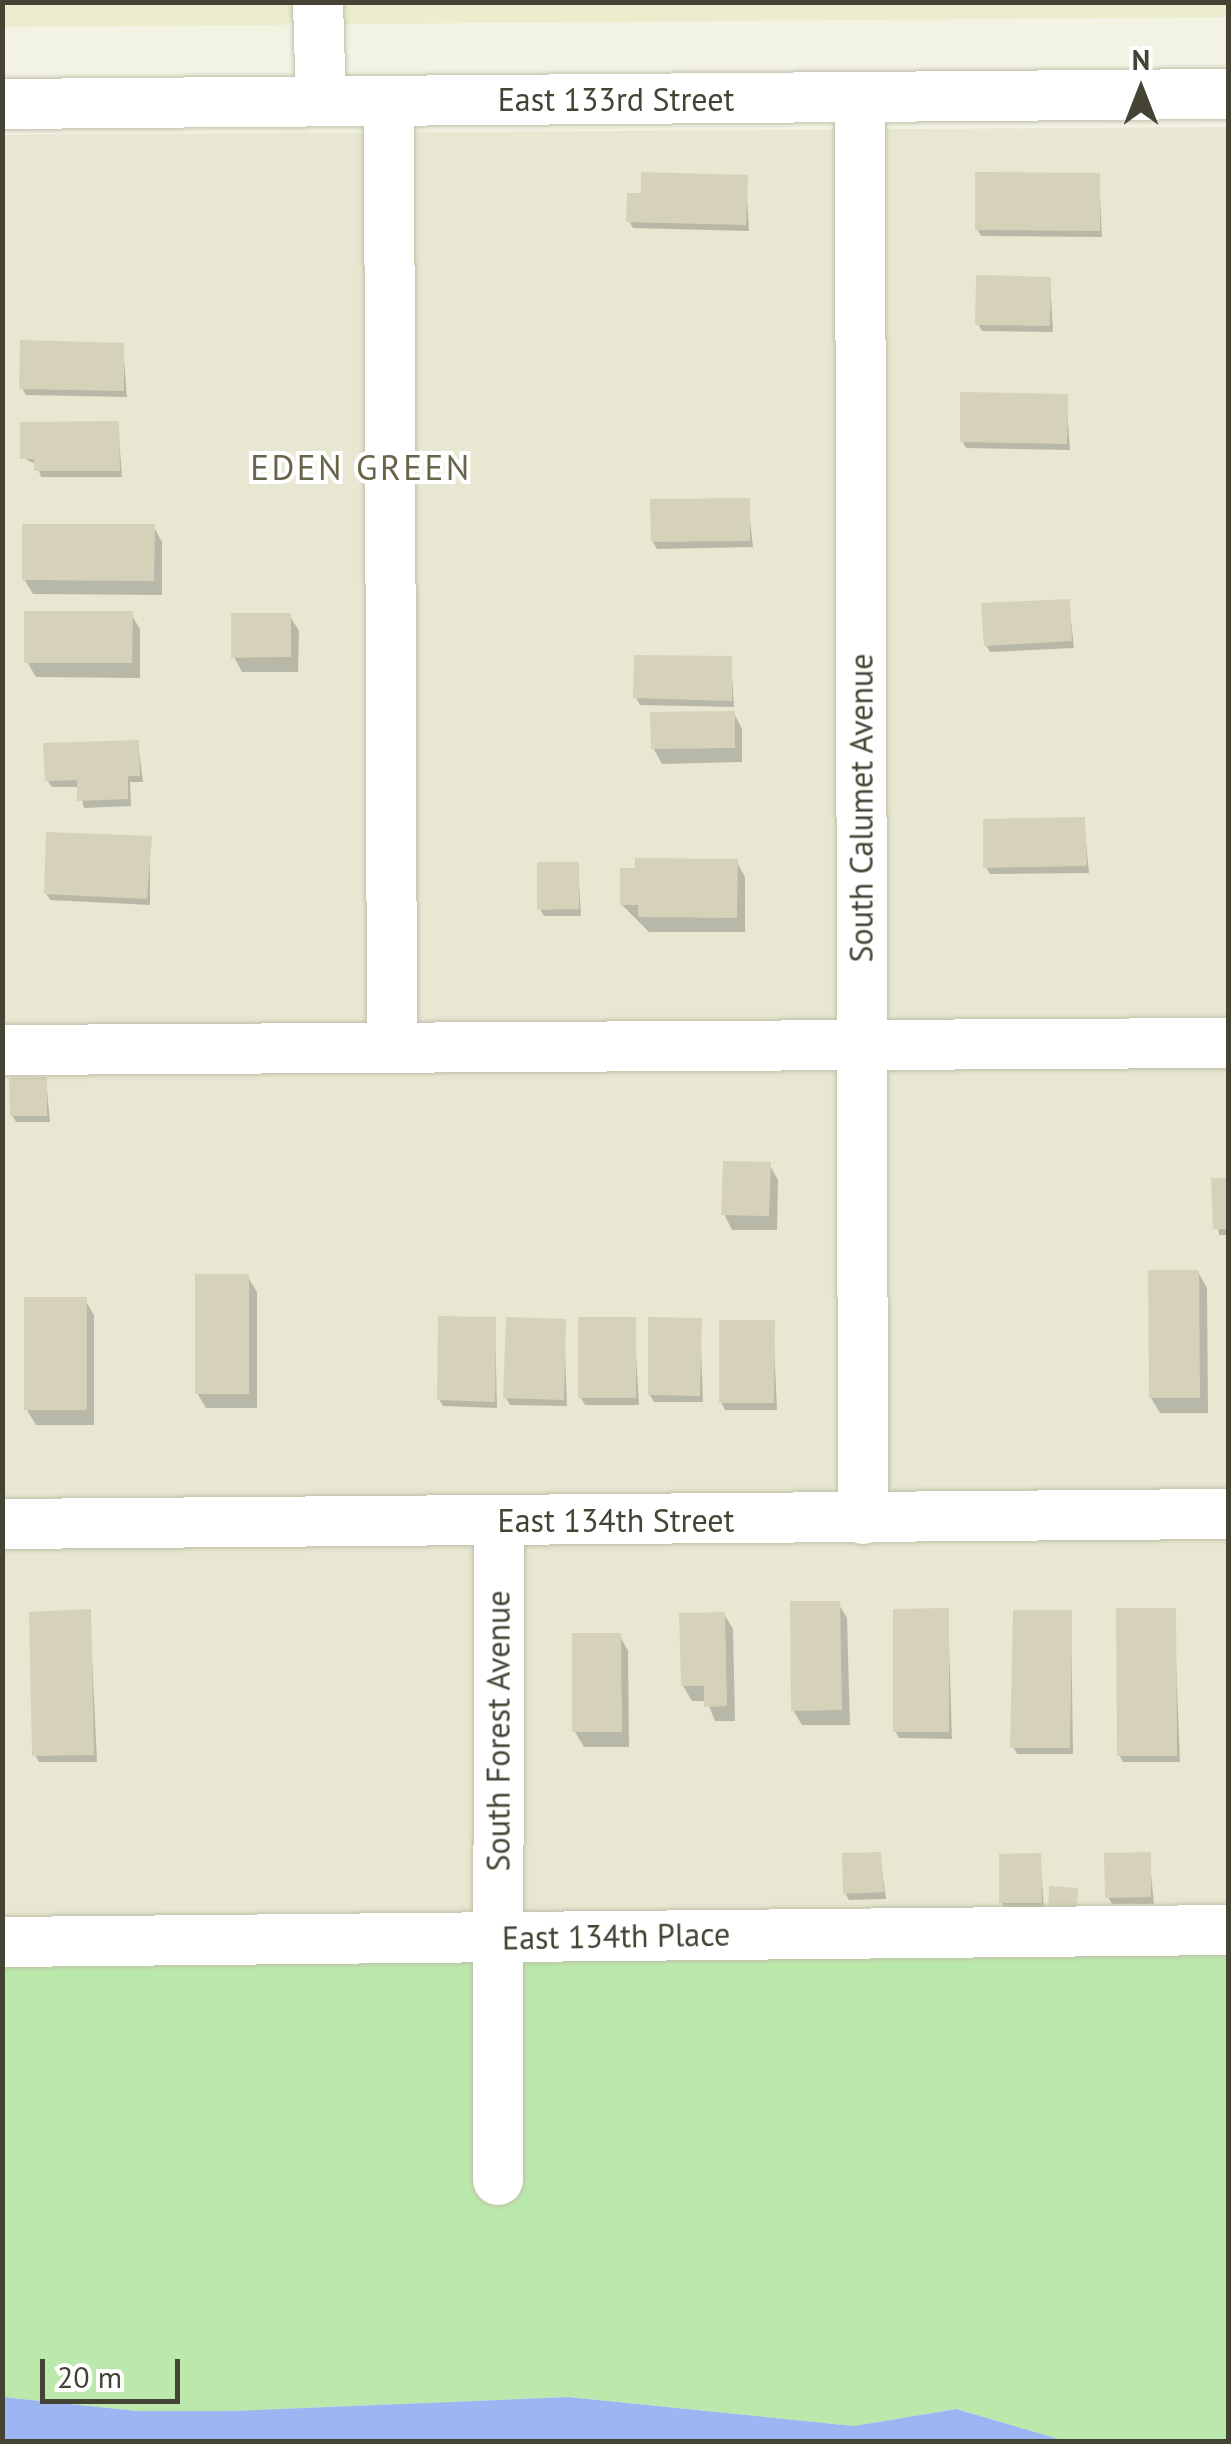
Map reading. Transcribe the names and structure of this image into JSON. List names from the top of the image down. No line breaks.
{"streets":{"street":["East 133rd Street","South Calumet Avenue","East 134th Street","South Forest Avenue","East 134th Place"]},"crossings":[["East 133rd Street","South Calumet Avenue"],["South Calumet Avenue","East 134th Street"],["East 134th Street","South Forest Avenue"],["South Forest Avenue","East 134th Place"]],"districts":["EDEN GREEN"],"scale_bar":"20 m","north":"top"}
